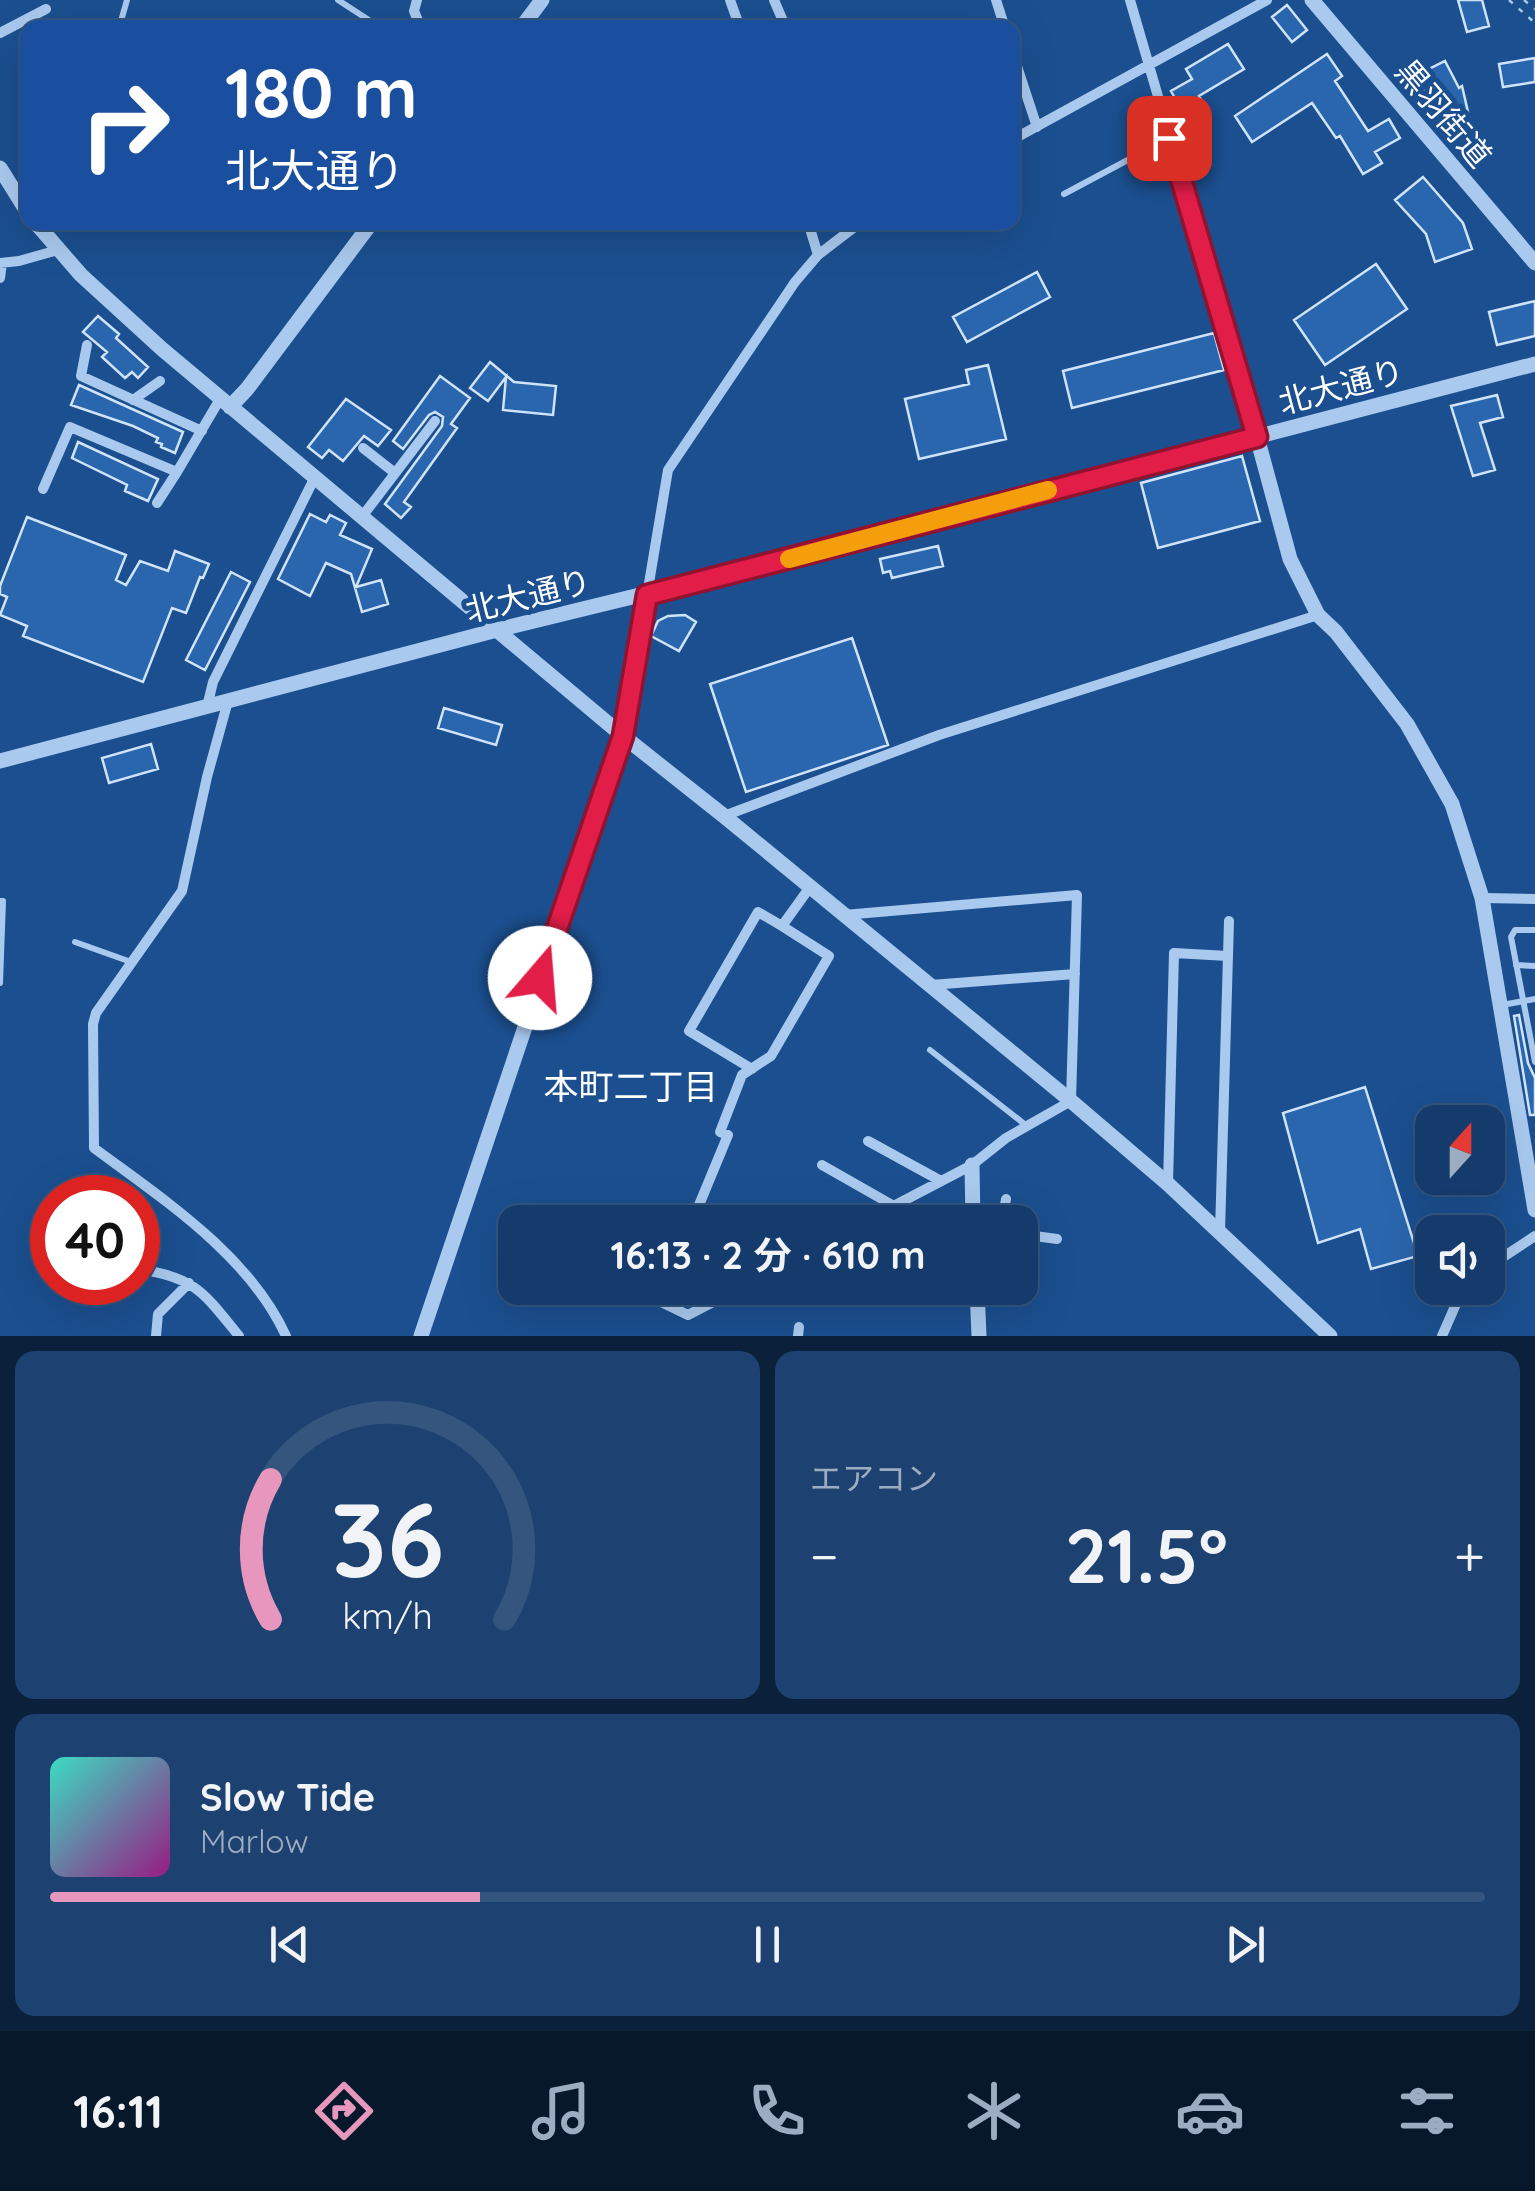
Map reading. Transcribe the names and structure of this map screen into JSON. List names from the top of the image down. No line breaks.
{"streets":{"street":["黒羽街道","北大通り"]},"districts":["本町二丁目"],"north":"top","page":{"turn":["180 m","北大通り"],"limit":"40","trip":"16:13 · 2 分 · 610 m","tile":"エアコン","heat":["−","21.5°","+"],"song":["Slow Tide","Marlow"],"tabs":"16:11","gauge":["36","km/h"]}}
